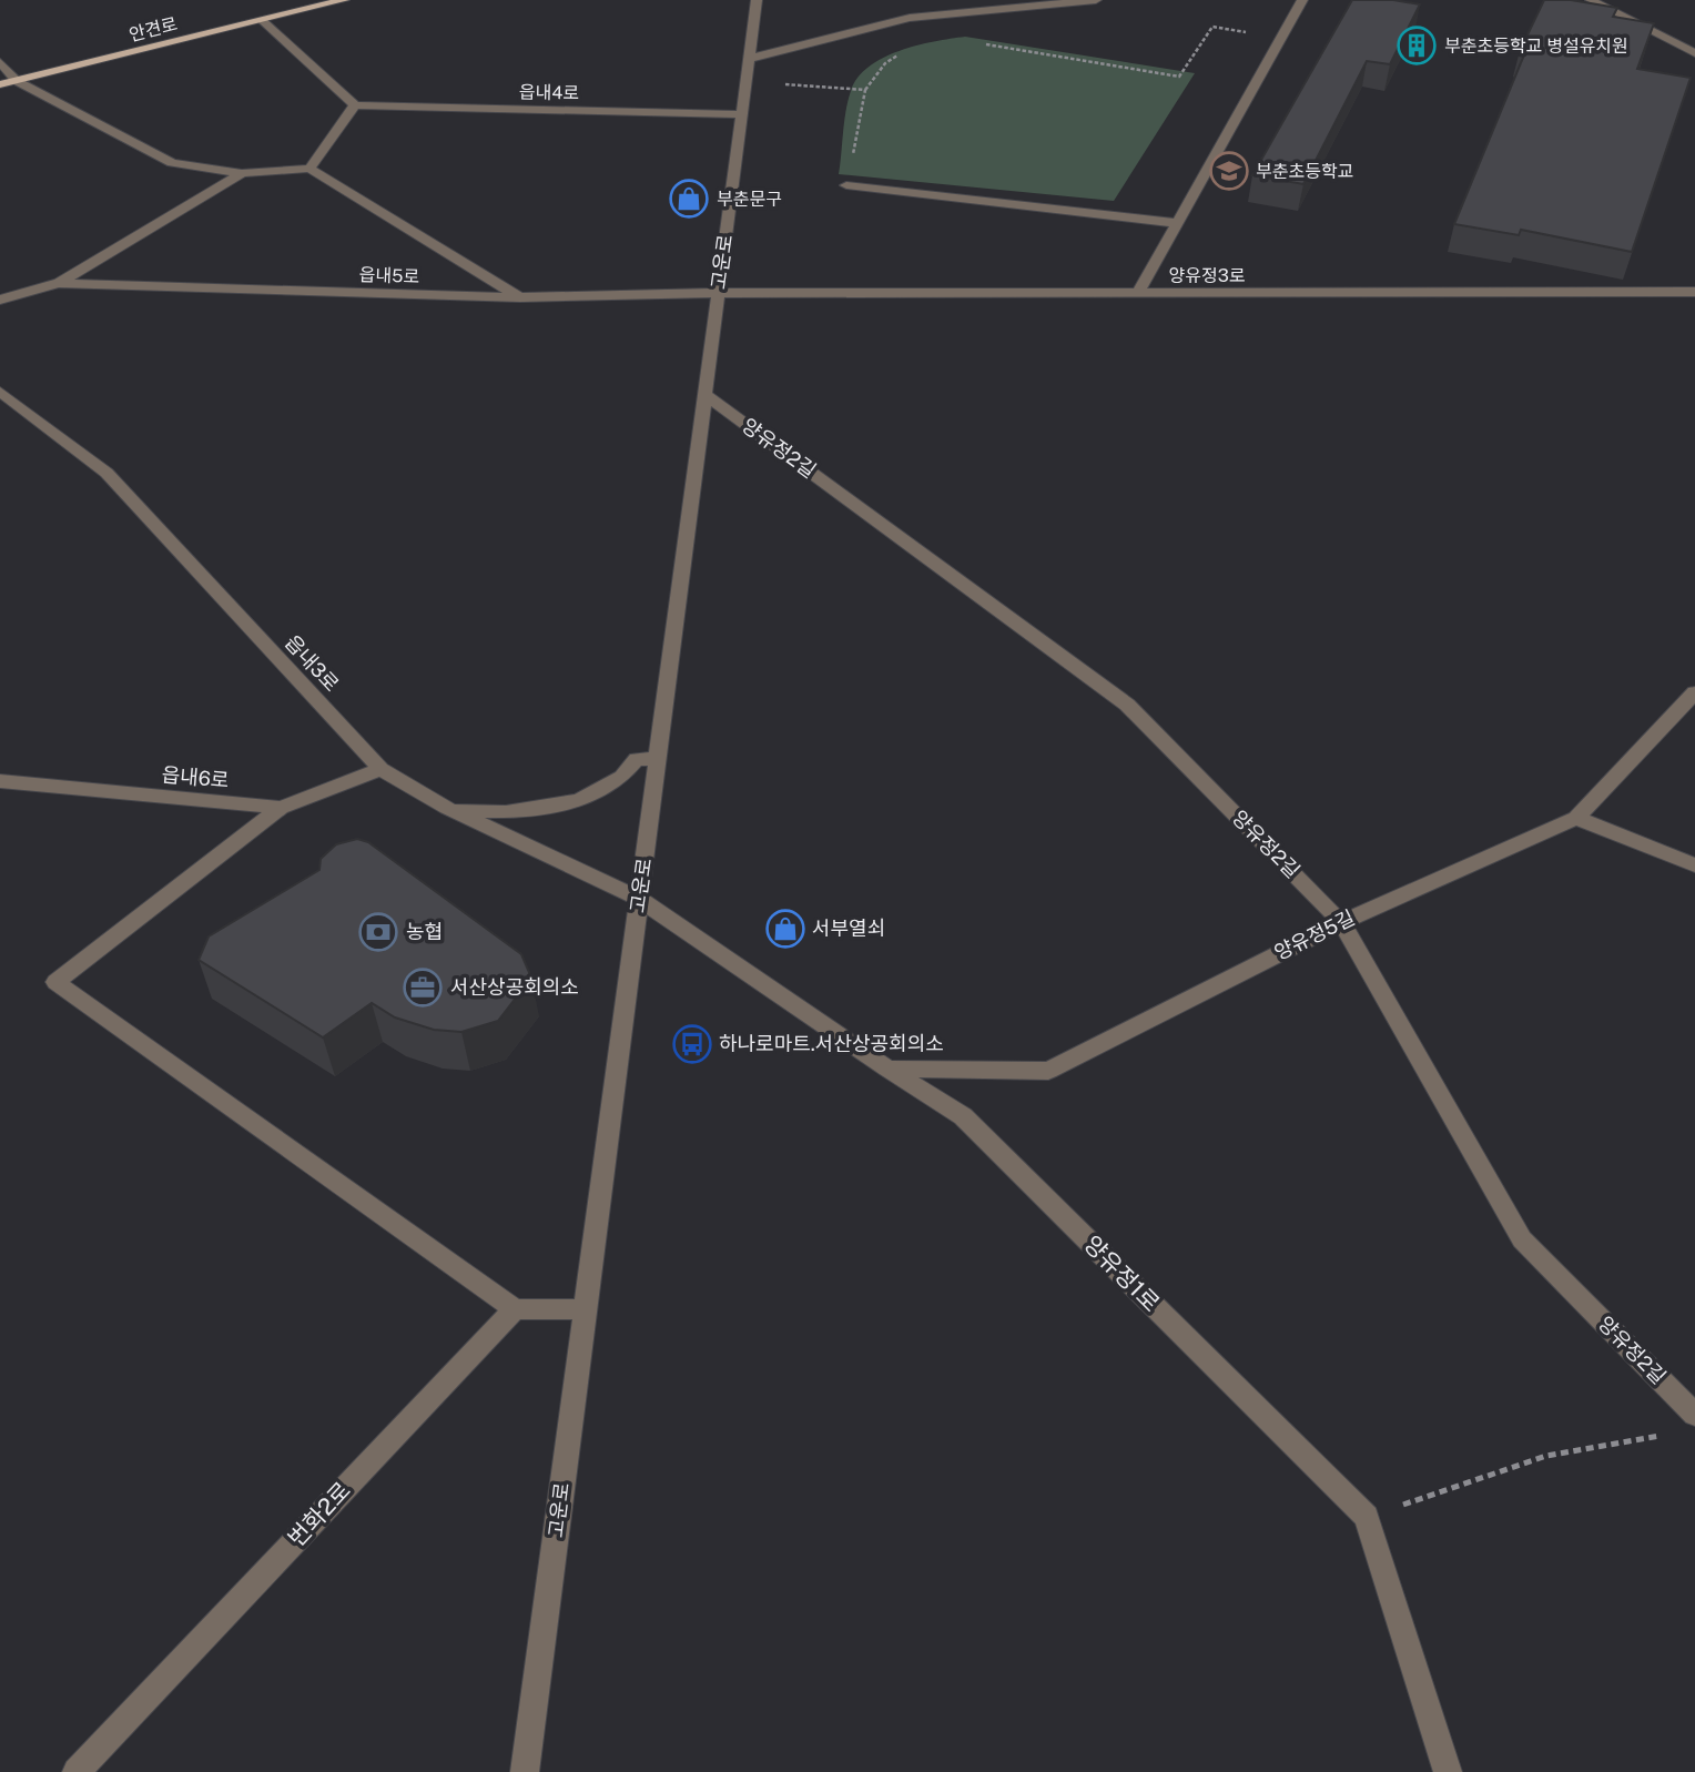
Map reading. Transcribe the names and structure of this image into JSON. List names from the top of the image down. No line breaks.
{"streets":{"main road":["안견로"],"street":["읍내4로","고운로","읍내5로","양유정3로","양유정2길","읍내3로","읍내6로","양유정5길","양유정1로","번화2로"]},"crossings":[["읍내4로","고운로"],["고운로","읍내5로"],["고운로","양유정3로"],["고운로","양유정2길"],["고운로","읍내3로"],["고운로","양유정1로"],["읍내5로","양유정3로"],["양유정2길","양유정5길"],["읍내3로","읍내6로"],["읍내3로","양유정1로"],["양유정5길","양유정1로"]],"places":{"building":["부춘초등학교 병설유치원"],"school or university":["부춘초등학교"],"shop":["부춘문구","서부열쇠"],"bank":["농협"],"office":["서산상공회의소"],"bus stop":["하나로마트.서산상공회의소"]}}
